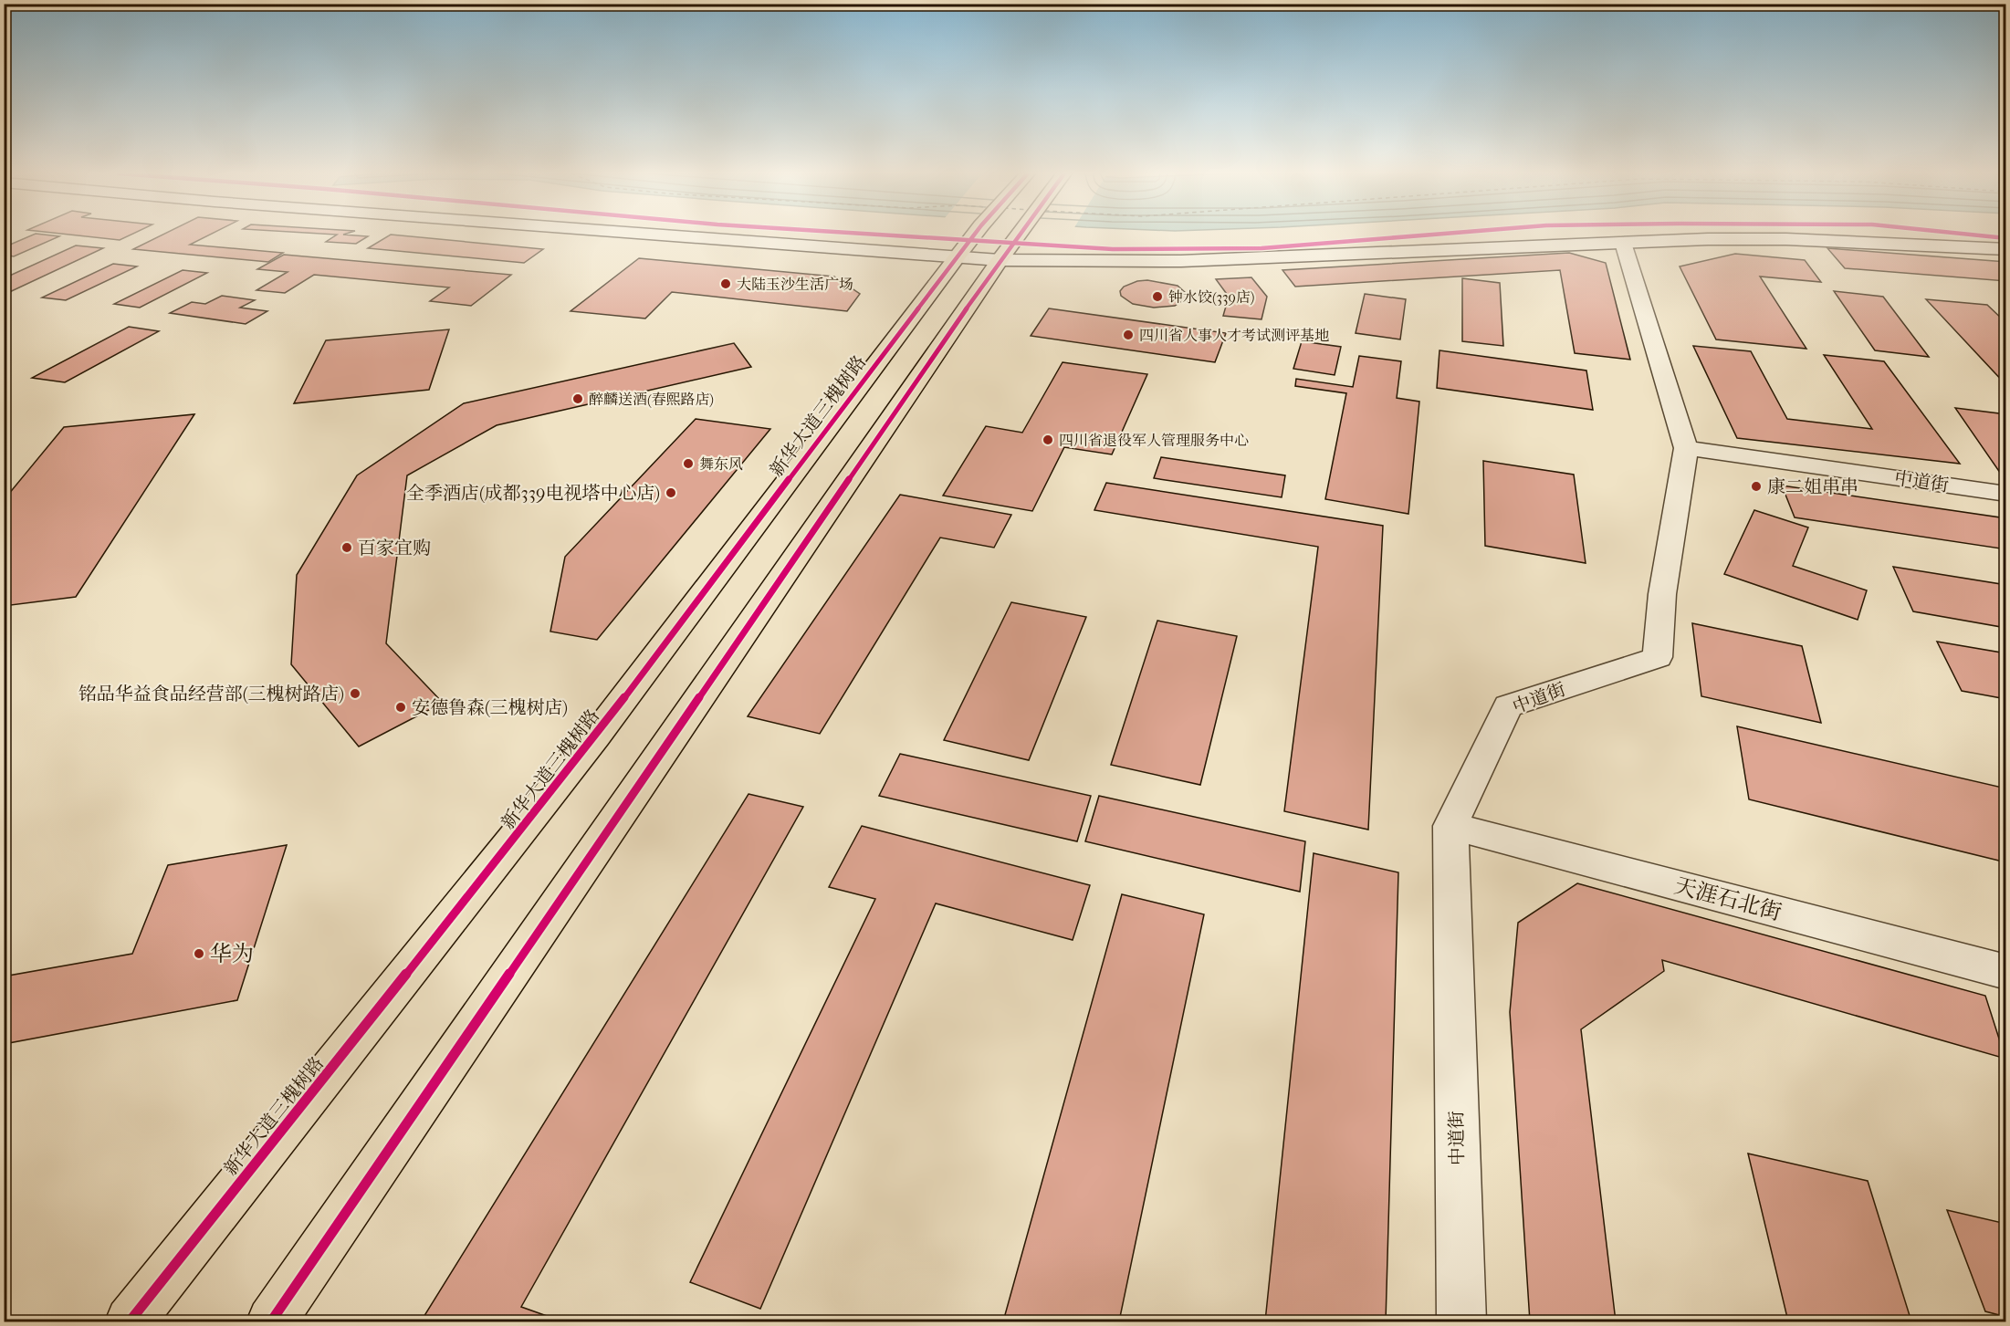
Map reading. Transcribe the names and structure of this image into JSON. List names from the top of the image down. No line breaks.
{"streets":{"main road":["新华大道三槐树路"],"street":["中道街","天涯石北街"]},"crossings":[["中道街","天涯石北街"]],"places":["大陆玉沙生活广场","钟水饺(339店)","四川省人事人才考试测评基地","醉麟送酒(春熙路店)","四川省退役军人管理服务中心","舞东风","康二姐串串","全季酒店(成都339电视塔中心店)","百家宜购","铭品华益食品经营部(三槐树路店)","安德鲁森(三槐树店)","华为"]}
